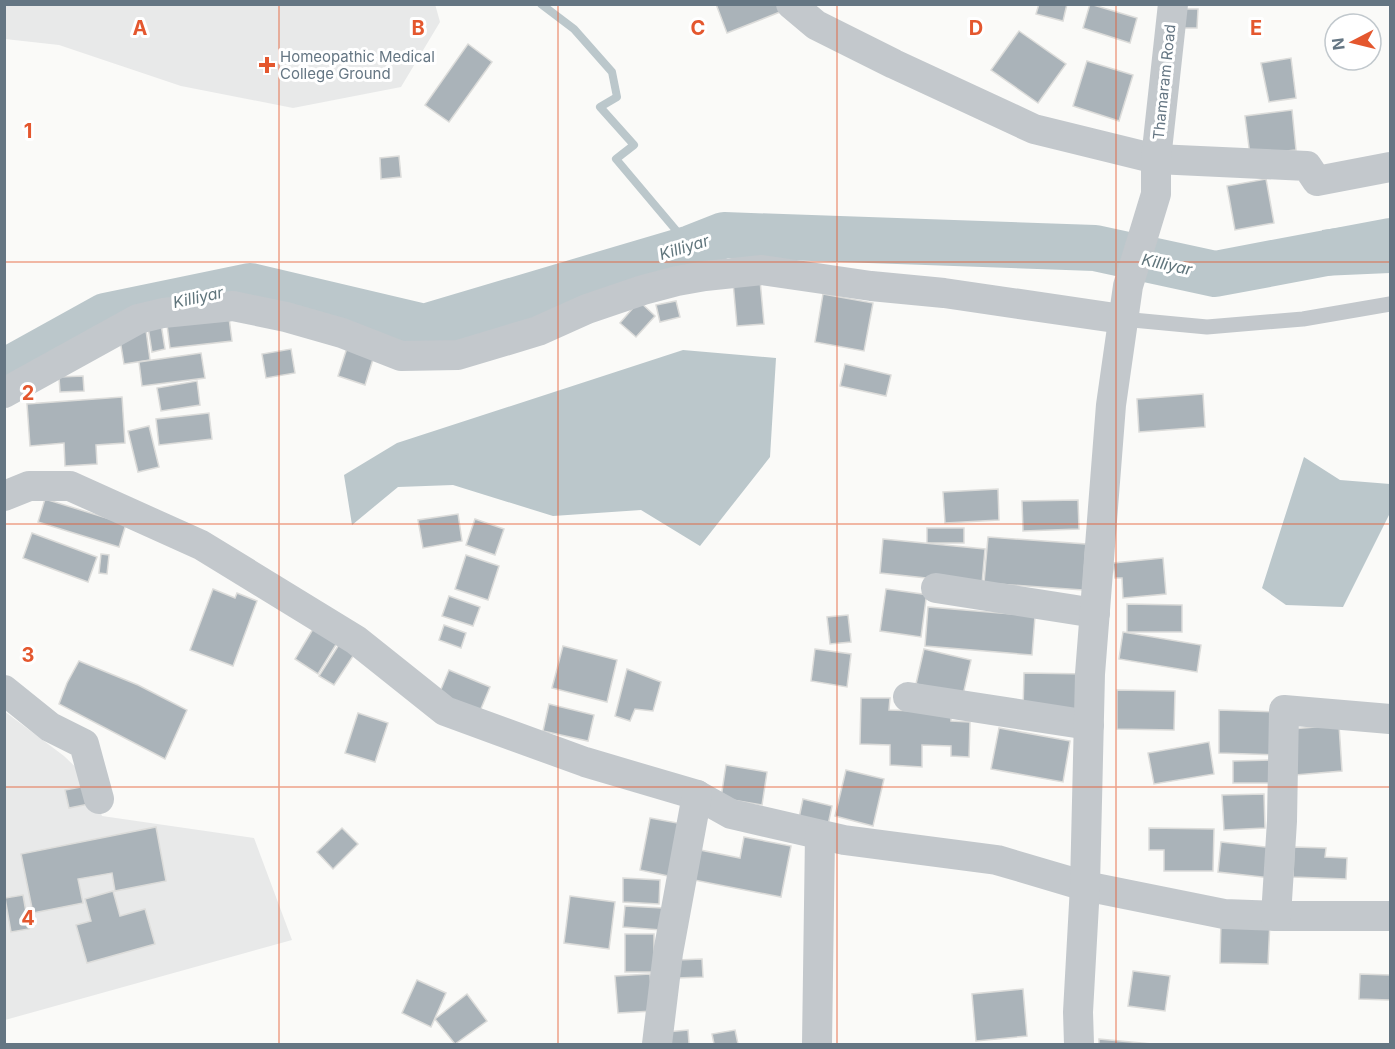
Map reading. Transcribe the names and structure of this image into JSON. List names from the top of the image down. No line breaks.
{"streets":{"street":["Thamaram Road"]},"water":["Killiyar"],"places":{"health":["Homeopathic Medical College Ground"]},"north":"left","grid":{"columns":["A","B","C","D","E"],"rows":["1","2","3","4"]}}
